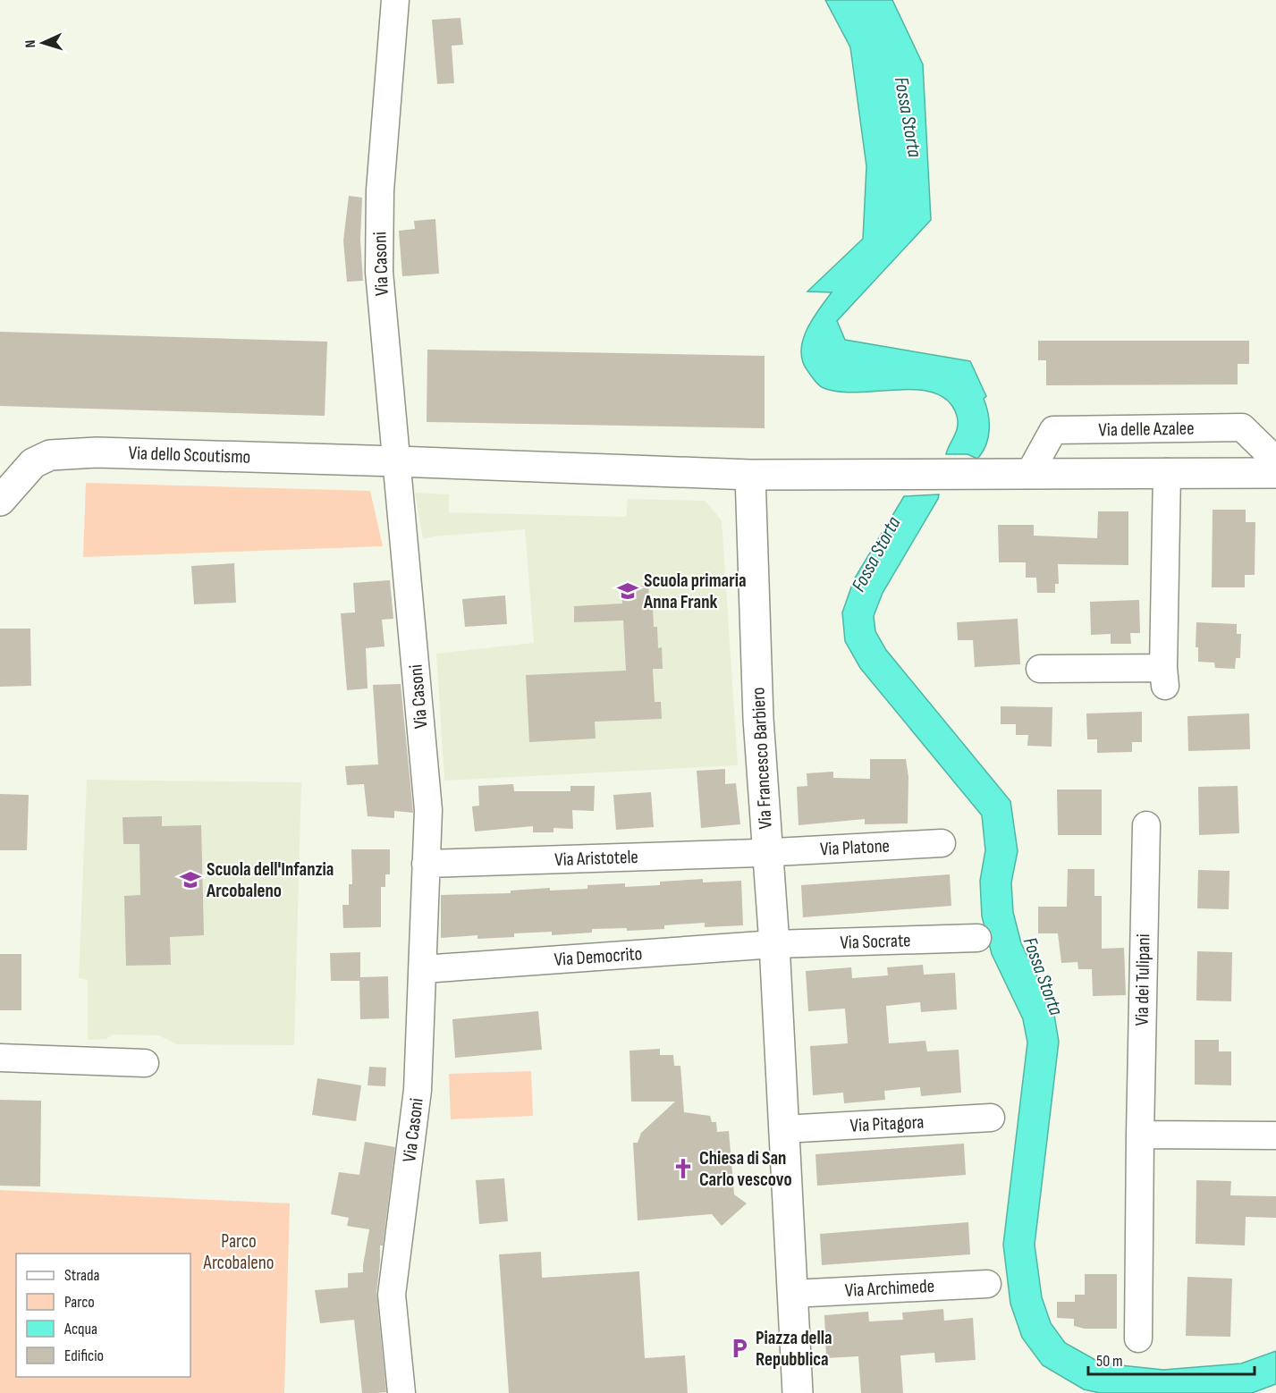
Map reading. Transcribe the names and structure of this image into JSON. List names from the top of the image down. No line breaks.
{"streets":{"street":["Via Casoni","Via delle Azalee","Via dello Scoutismo","Via Francesco Barbiero","Via Platone","Via Aristotele","Via Socrate","Via Democrito","Via dei Tulipani","Via Pitagora","Via Archimede"]},"crossings":[["Via Casoni","Via dello Scoutismo"],["Via Casoni","Via Aristotele"],["Via Casoni","Via Democrito"],["Via Francesco Barbiero","Via Platone"],["Via Francesco Barbiero","Via Aristotele"],["Via Francesco Barbiero","Via Socrate"],["Via Francesco Barbiero","Via Democrito"],["Via Francesco Barbiero","Via Pitagora"],["Via Francesco Barbiero","Via Archimede"],["Via Platone","Via Aristotele"],["Via Socrate","Via Democrito"]],"water":["Fossa Storta"],"parks":["Parco Arcobaleno"],"places":{"school or university":["Scuola primaria Anna Frank","Scuola dell'Infanzia Arcobaleno"],"church":["Chiesa di San Carlo vescovo"],"parking":["Piazza della Repubblica"]},"legend":["Strada","Parco","Acqua","Edificio"],"scale_bar":"50 m","north":"left"}
